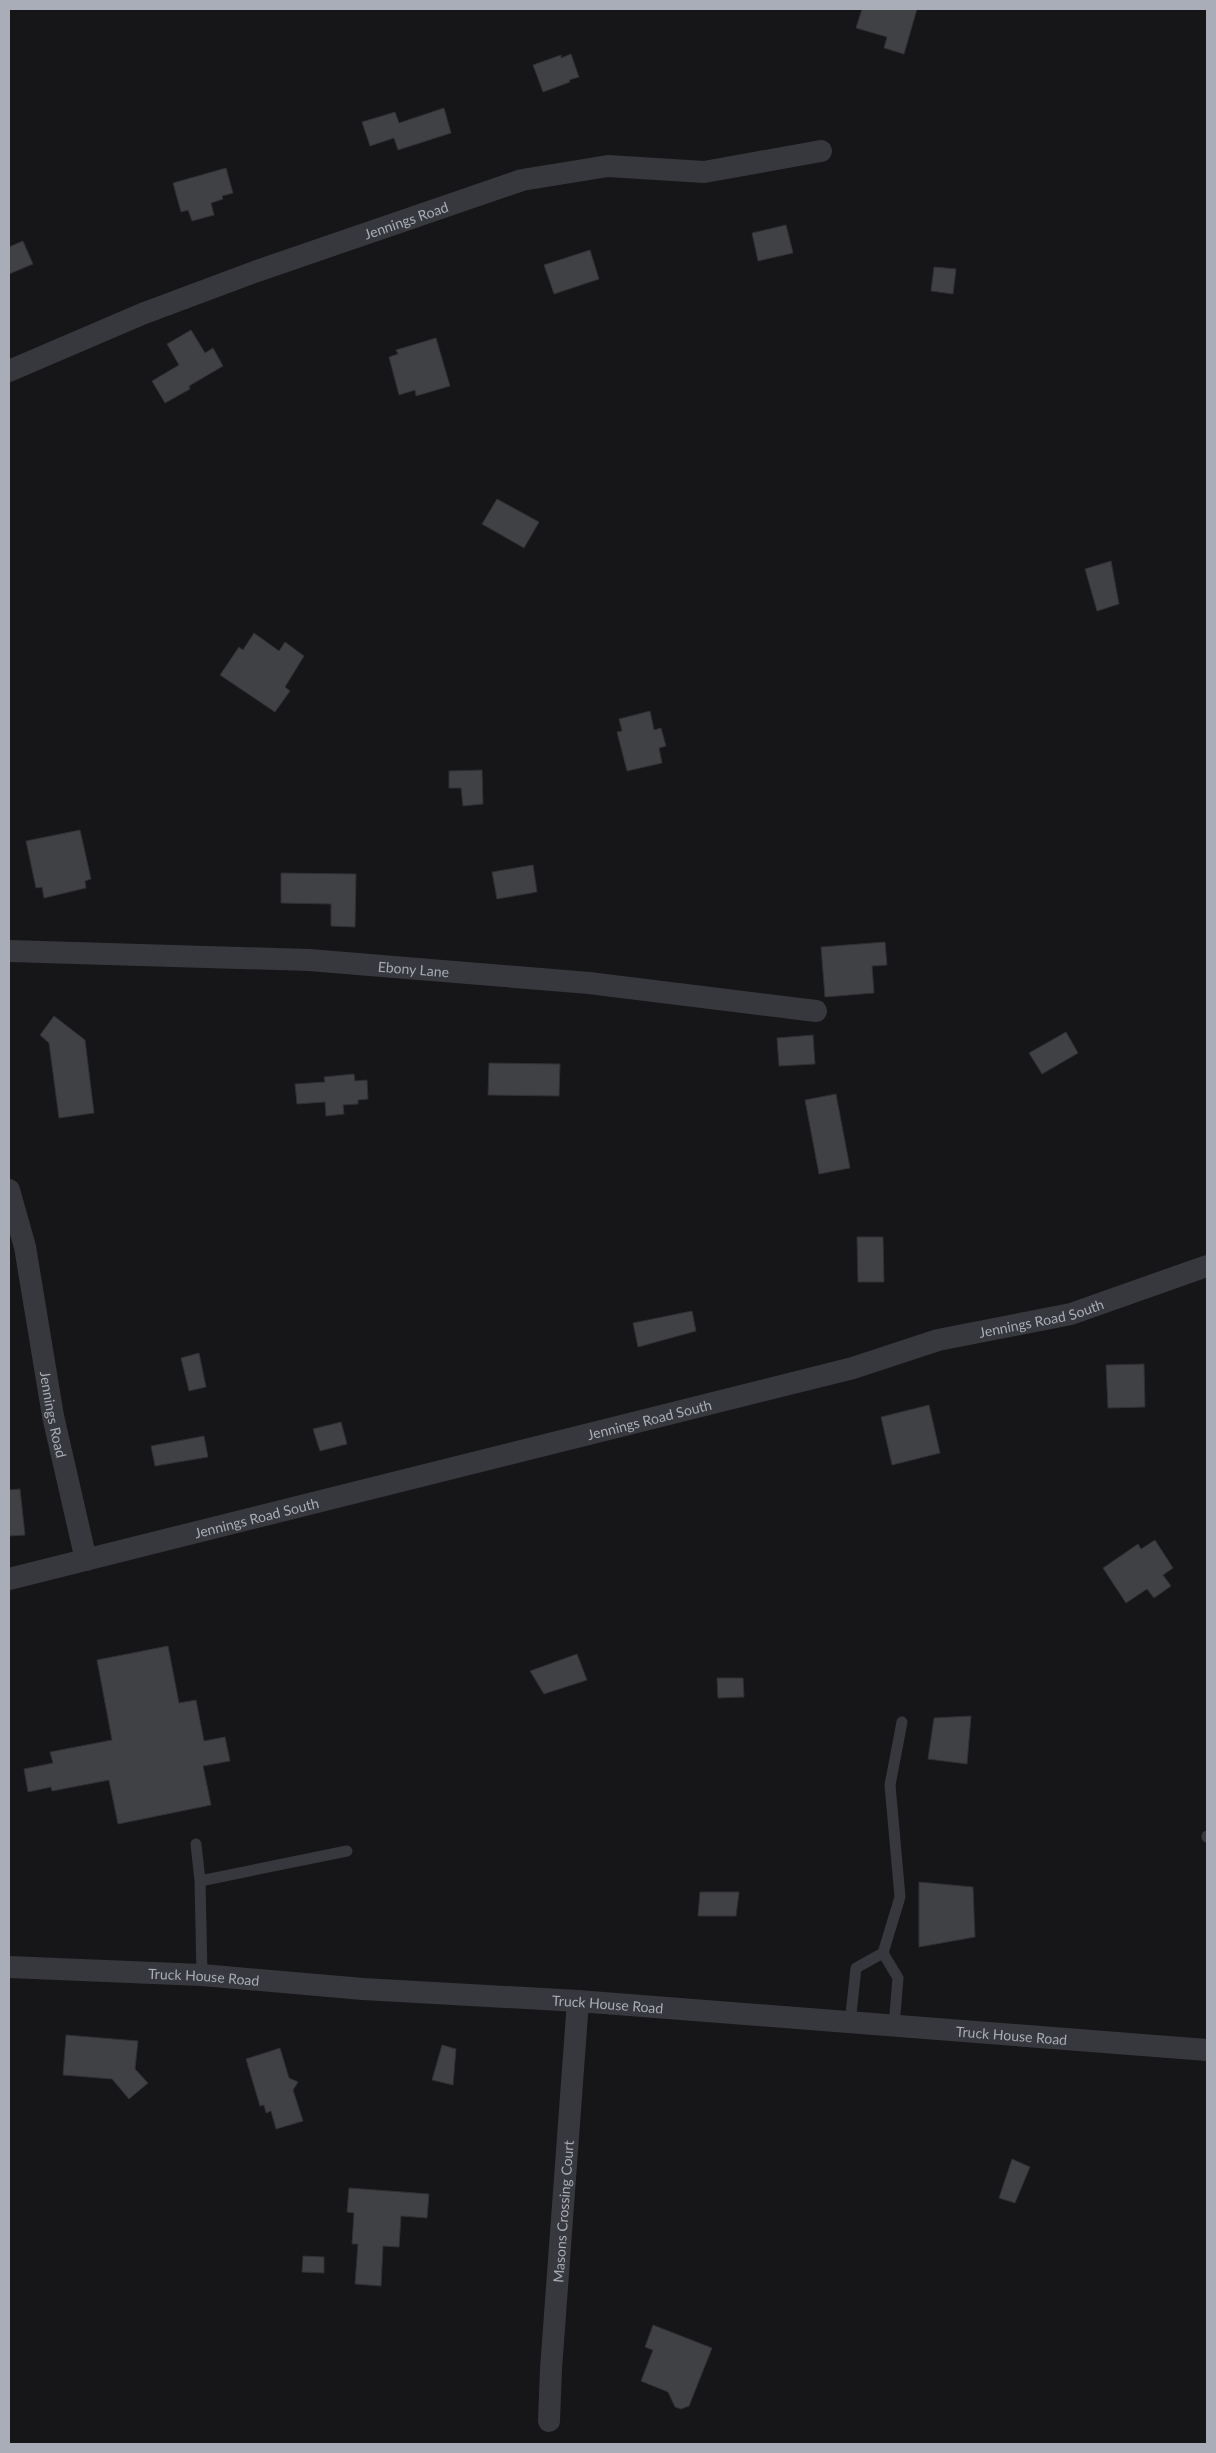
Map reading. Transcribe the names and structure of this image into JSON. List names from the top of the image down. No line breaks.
{"streets":{"street":["Jennings Road","Ebony Lane","Jennings Road South","Truck House Road","Masons Crossing Court"]},"crossings":[["Jennings Road","Jennings Road South"],["Truck House Road","Masons Crossing Court"]]}
